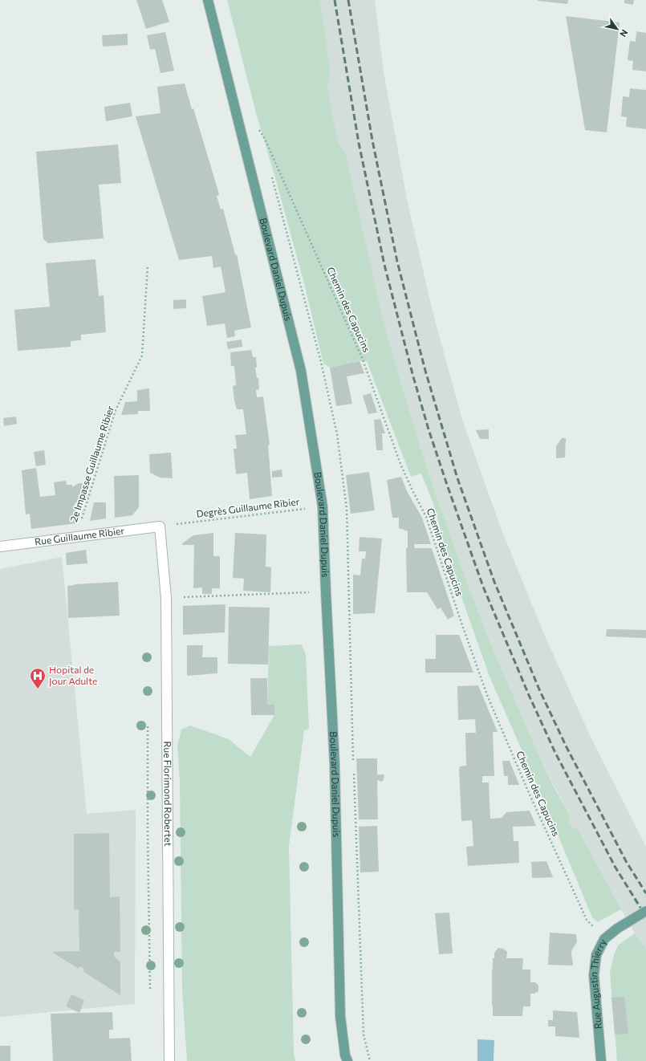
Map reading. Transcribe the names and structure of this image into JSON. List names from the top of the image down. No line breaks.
{"streets":{"main road":["Boulevard Daniel Dupuis","Rue Augustin Thierry"],"street":["Rue Guillaume Ribier","Rue Florimond Robertet"],"path":["Chemin des Capucins","2e Impasse Guillaume Ribier","Degrès Guillaume Ribier"]},"crossings":[["Boulevard Daniel Dupuis","Chemin des Capucins"],["Boulevard Daniel Dupuis","Degrès Guillaume Ribier"],["Chemin des Capucins","Rue Augustin Thierry"],["2e Impasse Guillaume Ribier","Rue Guillaume Ribier"],["Rue Guillaume Ribier","Rue Florimond Robertet"]],"places":{"hospital":["Hopital de Jour Adulte"]},"north":"bottom right"}
